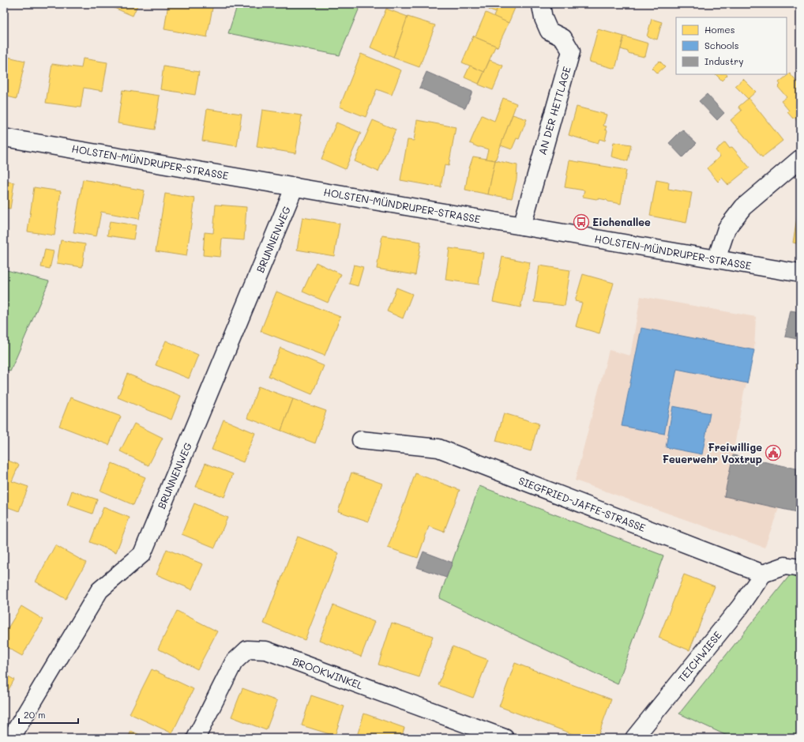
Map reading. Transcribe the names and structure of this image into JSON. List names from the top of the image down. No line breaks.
{"streets":{"street":["AN DER HETTLAGE","HOLSTEN-MÜNDRUPER-STRASSE","BRUNNENWEG","SIEGFRIED-JAFFE-STRASSE","TEICHWIESE","BROOKWINKEL"]},"crossings":[["AN DER HETTLAGE","HOLSTEN-MÜNDRUPER-STRASSE"],["HOLSTEN-MÜNDRUPER-STRASSE","BRUNNENWEG"],["SIEGFRIED-JAFFE-STRASSE","TEICHWIESE"]],"places":{"bus stop":["Eichenallee"],"public building":["Freiwillige Feuerwehr Voxtrup"]},"legend":["Homes","Schools","Industry"],"scale_bar":"20 m"}
